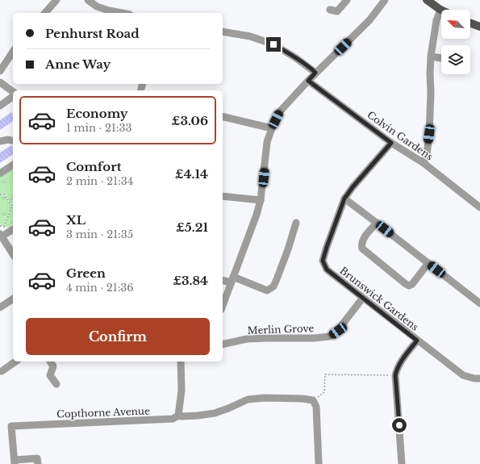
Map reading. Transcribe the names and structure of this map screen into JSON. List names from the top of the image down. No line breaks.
{"streets":{"street":["Colvin Gardens","Brunswick Gardens","Merlin Grove","Copthorne Avenue"]},"crossings":[["Colvin Gardens","Brunswick Gardens"],["Brunswick Gardens","Merlin Grove"]],"north":"top left","page":{"banner":["Penhurst Road","Anne Way"],"list":[{"name":"Economy","note":"1 min · 21:33","value":"£3.06"},{"name":"Comfort","note":"2 min · 21:34","value":"£4.14"},{"name":"XL","note":"3 min · 21:35","value":"£5.21"},{"name":"Green","note":"4 min · 21:36","value":"£3.84"}],"buttons":"Confirm"}}
